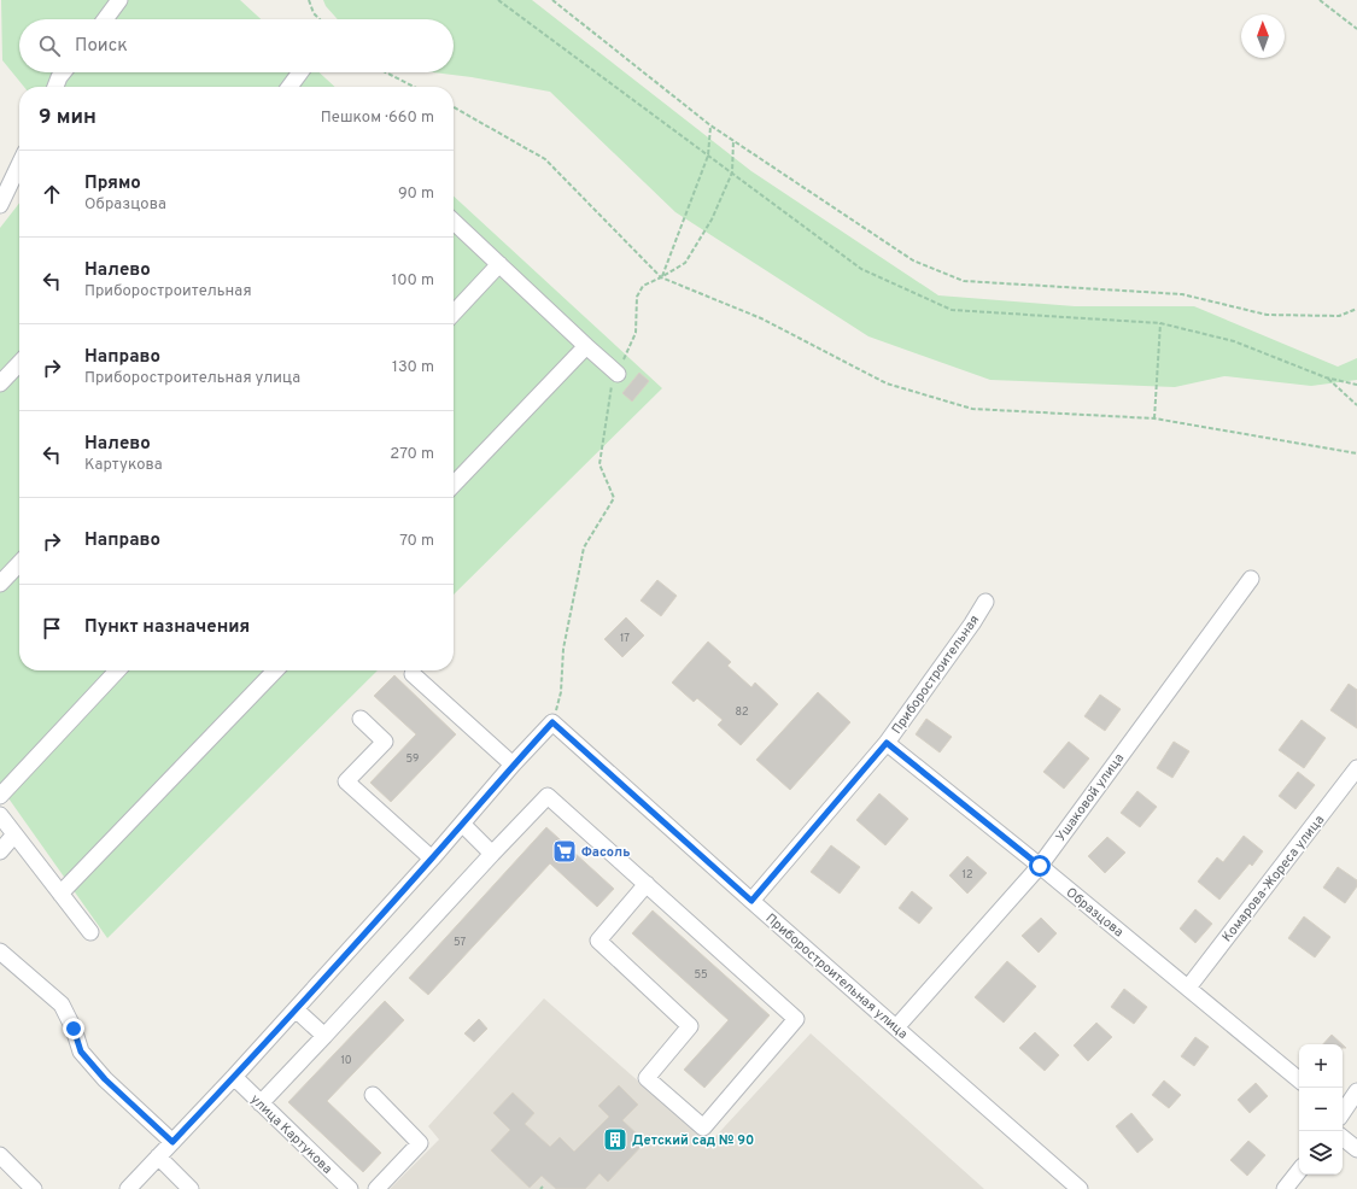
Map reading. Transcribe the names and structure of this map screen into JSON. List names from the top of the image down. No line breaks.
{"streets":{"street":["Приборостроительная","Ушаковой улица","Комарова-Жореса улица","Образцова","Приборостроительная улица","улица Картукова"]},"crossings":[["Приборостроительная","Образцова"],["Приборостроительная","Приборостроительная улица"],["Ушаковой улица","Образцова"],["Ушаковой улица","Приборостроительная улица"],["Комарова-Жореса улица","Образцова"]],"places":{"supermarket":["Фасоль"],"building":["Детский сад № 90"]},"house_numbers":["17","82","59","12","57","55","10"],"north":"top","page":{"search":"Поиск","heading":["9 мин","Пешком · 660 m"],"list":[["Прямо","Образцова","90 m"],["Налево","Приборостроительная","100 m"],["Направо","Приборостроительная улица","130 m"],["Налево","Картукова","270 m"],["Направо","70 m"],"Пункт назначения"],"map_buttons":["+","−"]}}
